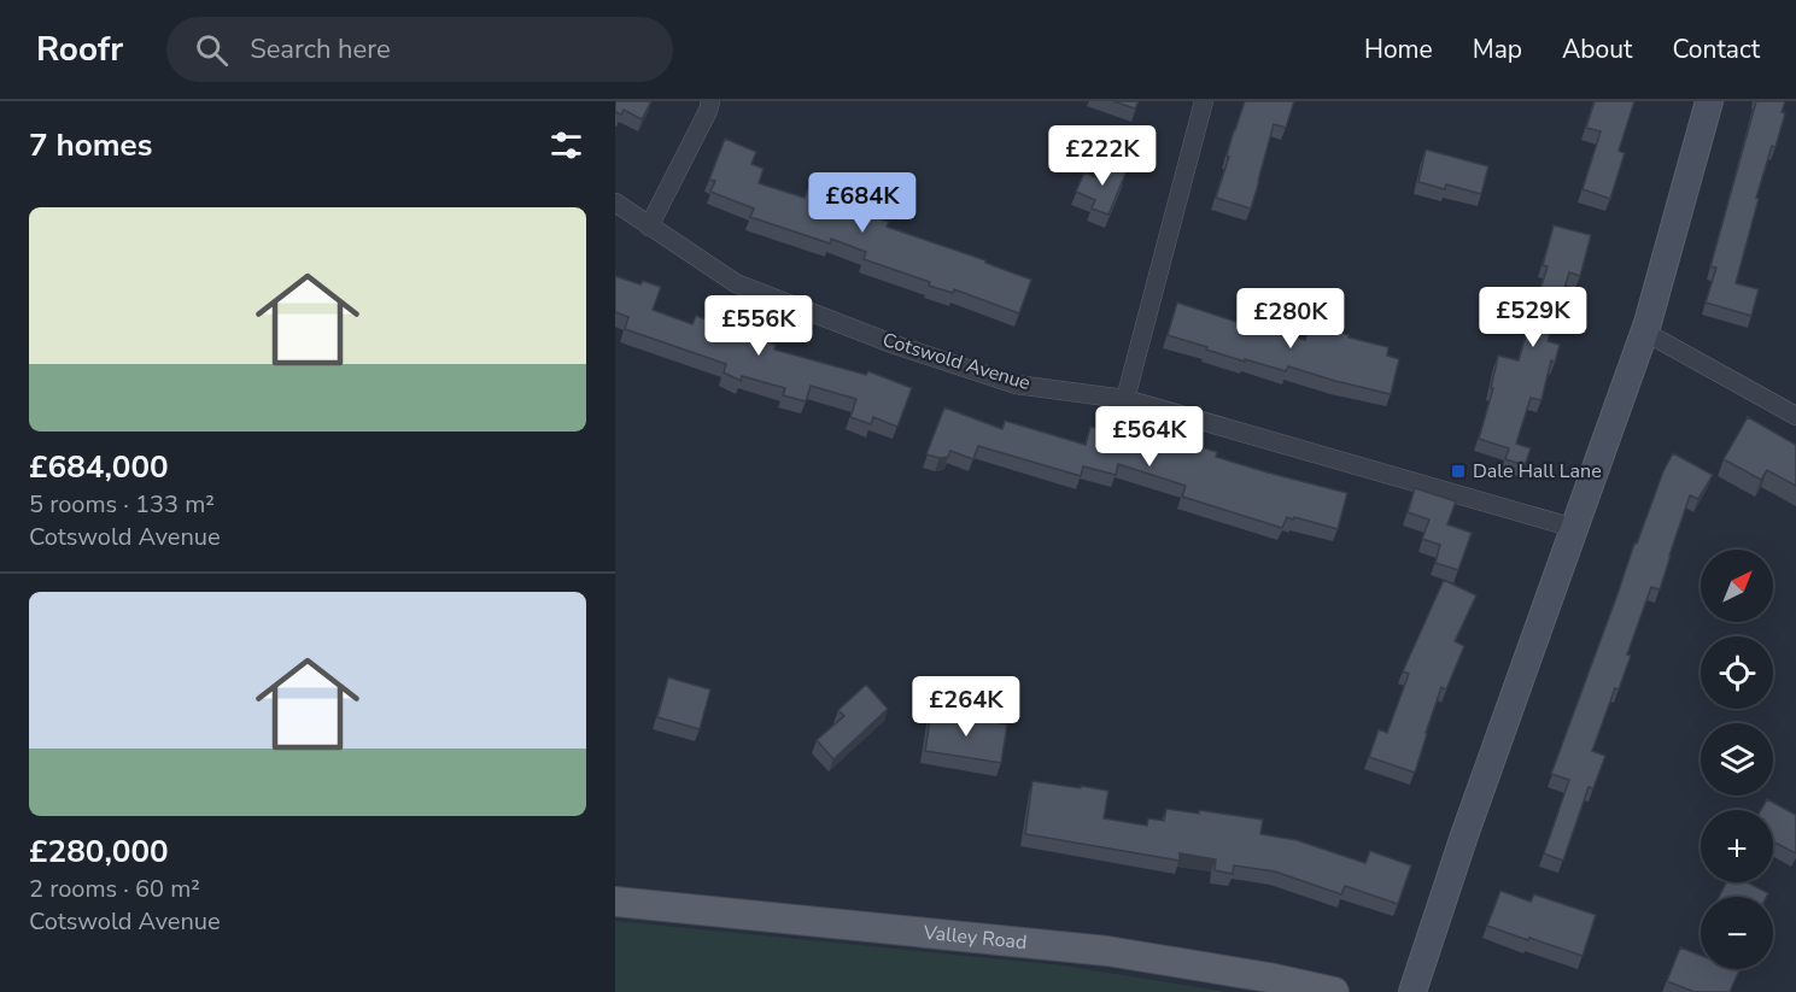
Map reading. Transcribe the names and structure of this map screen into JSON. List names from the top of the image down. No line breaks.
{"streets":{"main road":["Valley Road"],"street":["Cotswold Avenue"]},"places":{"transit":["Dale Hall Lane"]},"north":"top right","page":{"header":"Roofr","search":"Search here","nav":["Home","Map","About","Contact"],"heading":"7 homes","price":["£222K","£684K","£529K","£280K","£556K","£564K","£264K"],"list":[{"name":"£684,000","note":"5 rooms · 133 m² · Cotswold Avenue"},{"name":"£280,000","note":"2 rooms · 60 m² · Cotswold Avenue"}],"map_buttons":["+","−"]}}
